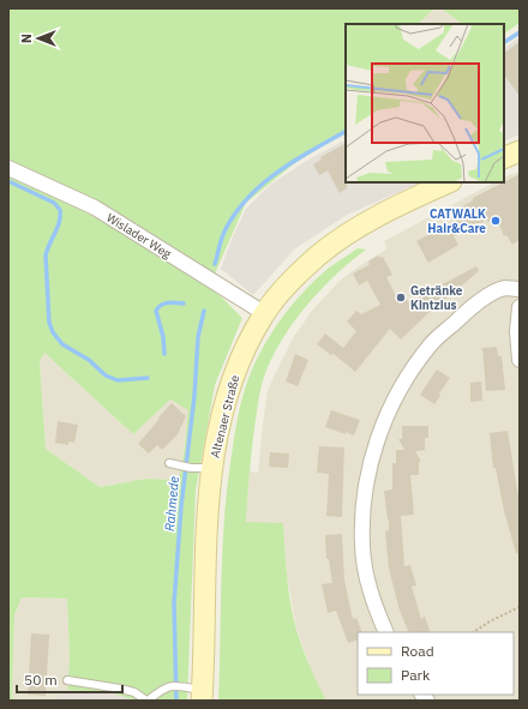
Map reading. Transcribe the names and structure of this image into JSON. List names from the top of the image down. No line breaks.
{"streets":{"main road":["Altenaer Straße"],"street":["Wislader Weg"]},"crossings":[["Wislader Weg","Altenaer Straße"]],"water":["Rahmede"],"places":["CATWALK Hair&Care","Getränke Kintzius"],"legend":["Road","Park"],"scale_bar":"50 m","north":"left"}
